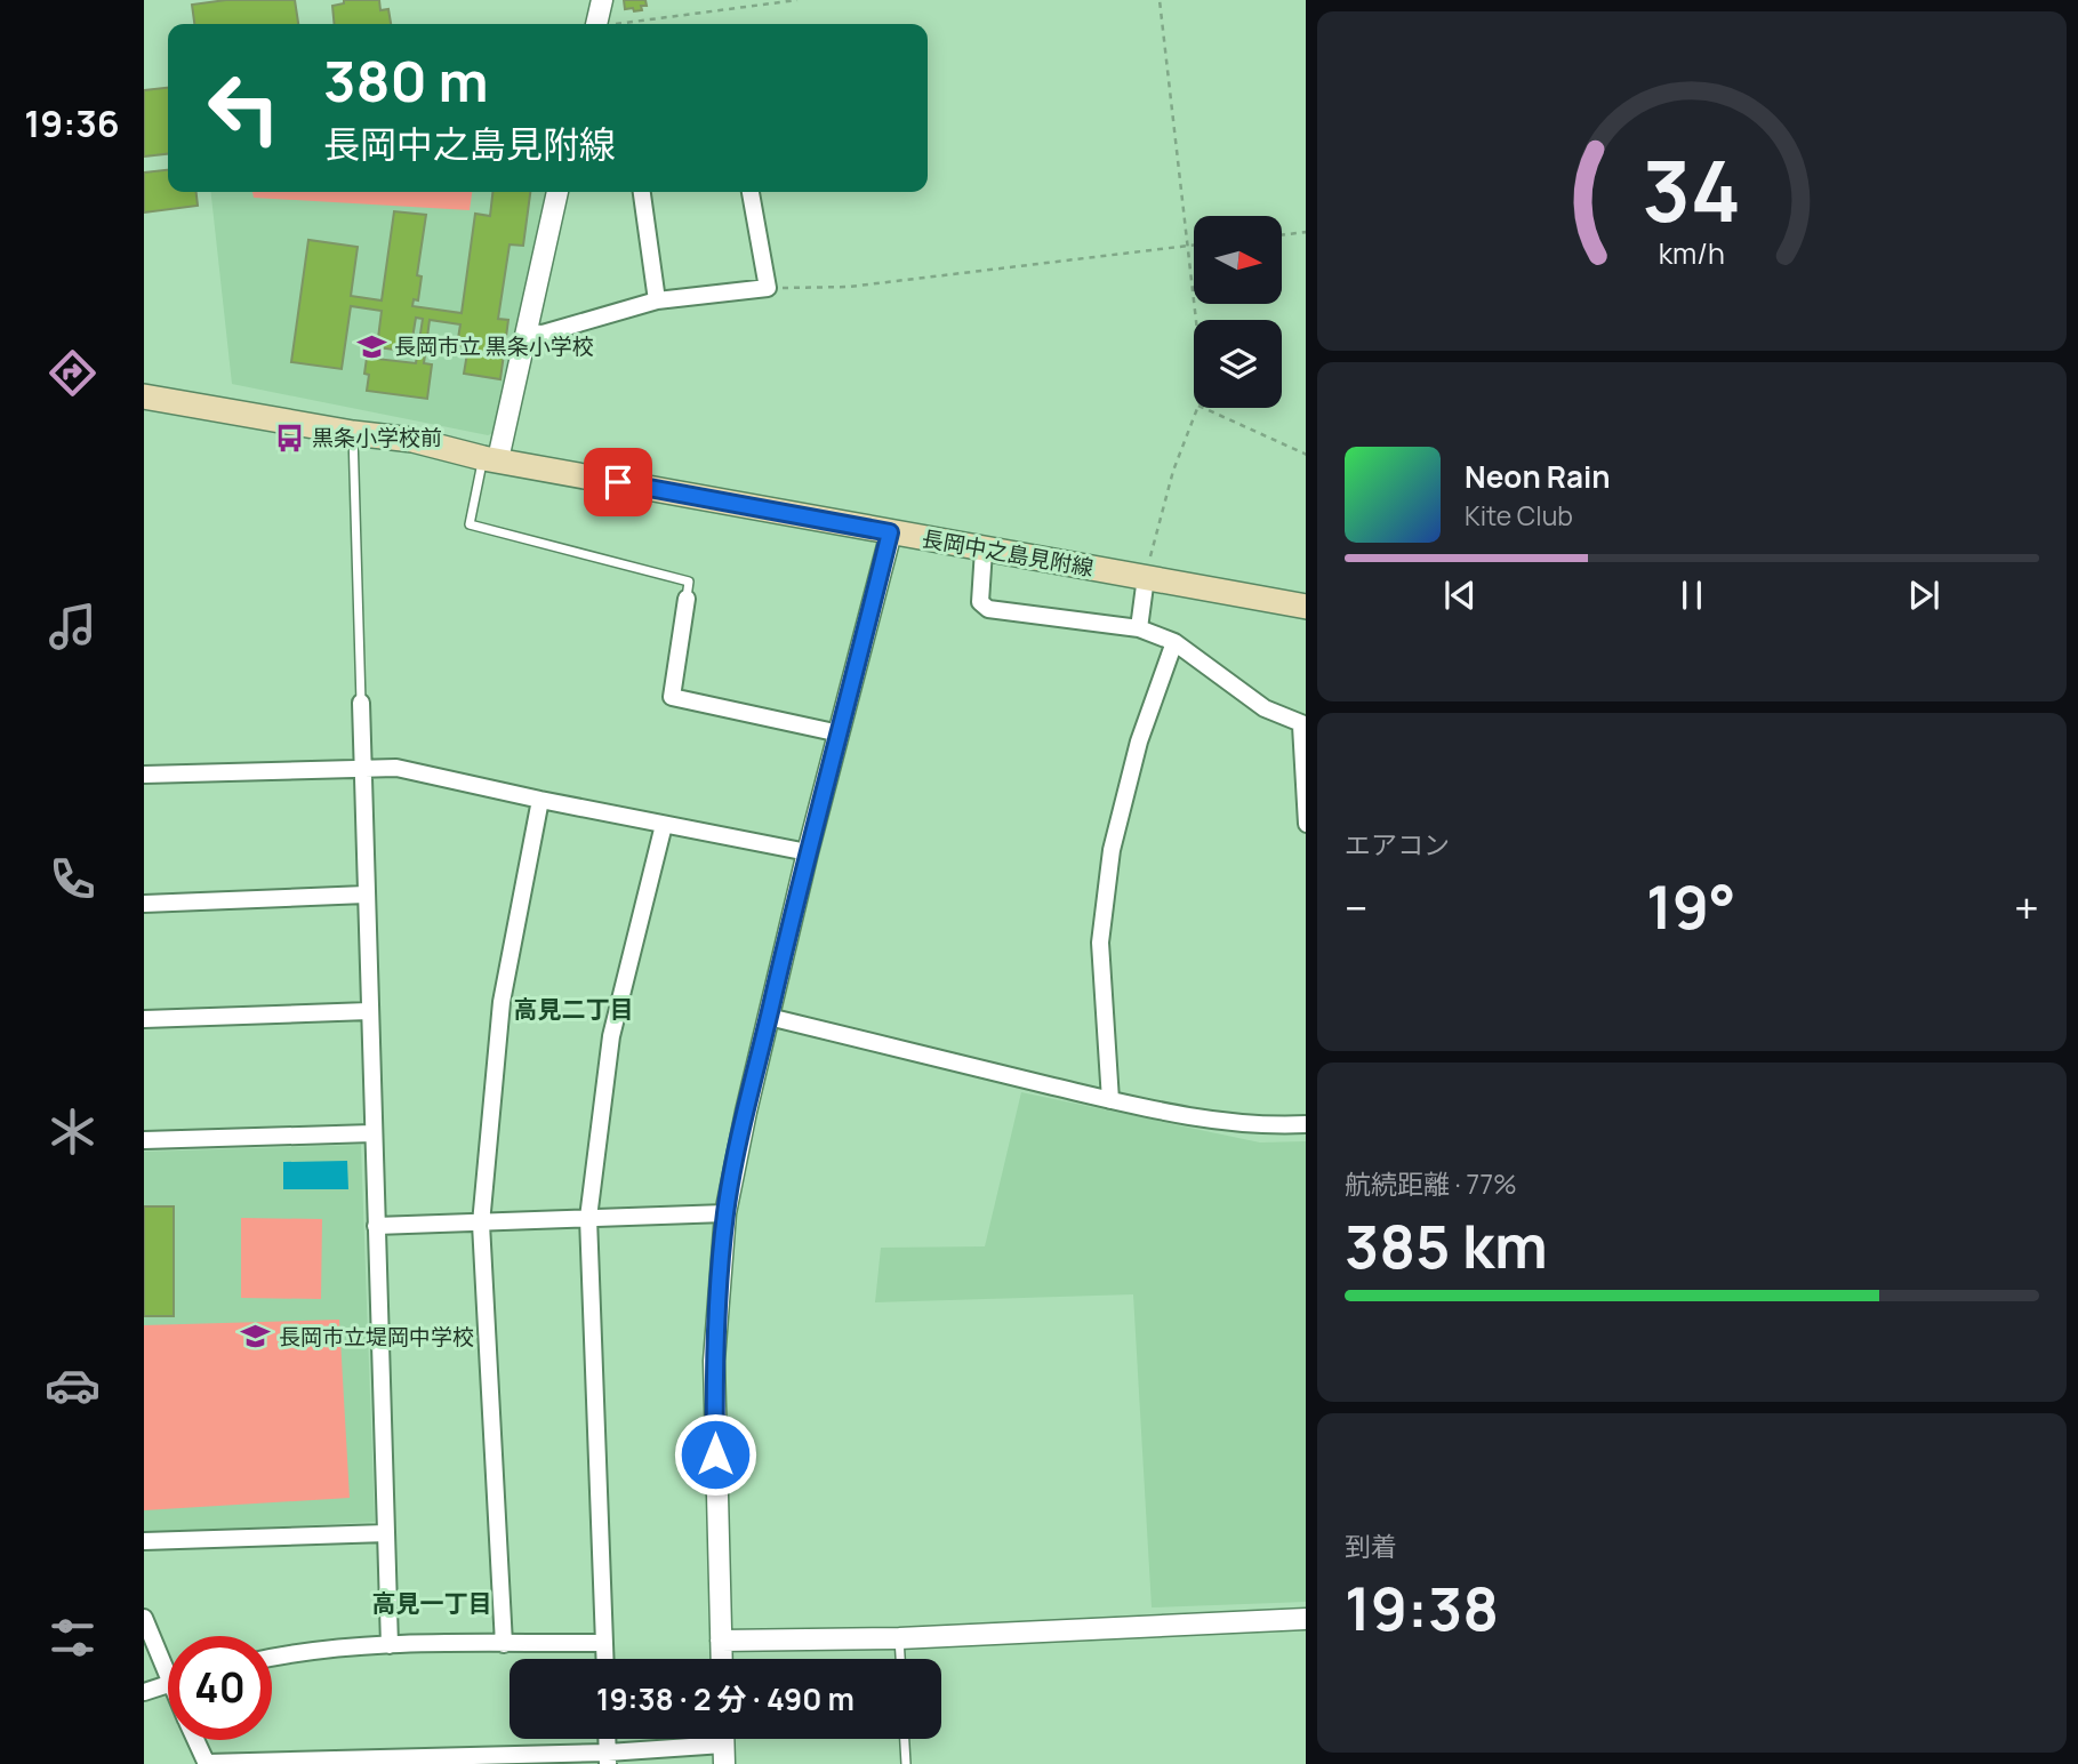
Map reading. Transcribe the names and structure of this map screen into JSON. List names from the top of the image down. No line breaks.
{"streets":{"main road":["長岡中之島見附線"]},"districts":["高見二丁目","高見一丁目"],"places":{"school or university":["長岡市立 黒条小学校","長岡市立堤岡中学校"],"bus stop":["黒条小学校前"]},"north":"right","page":{"tabs":"19:36","turn":["380 m","長岡中之島見附線"],"song":["Neon Rain","Kite Club"],"tile":["エアコン",["航続距離 · 77%","385 km"],["到着","19:38"]],"heat":["−","19°","+"],"limit":"40","trip":"19:38 · 2 分 · 490 m","gauge":["34","km/h"]}}
